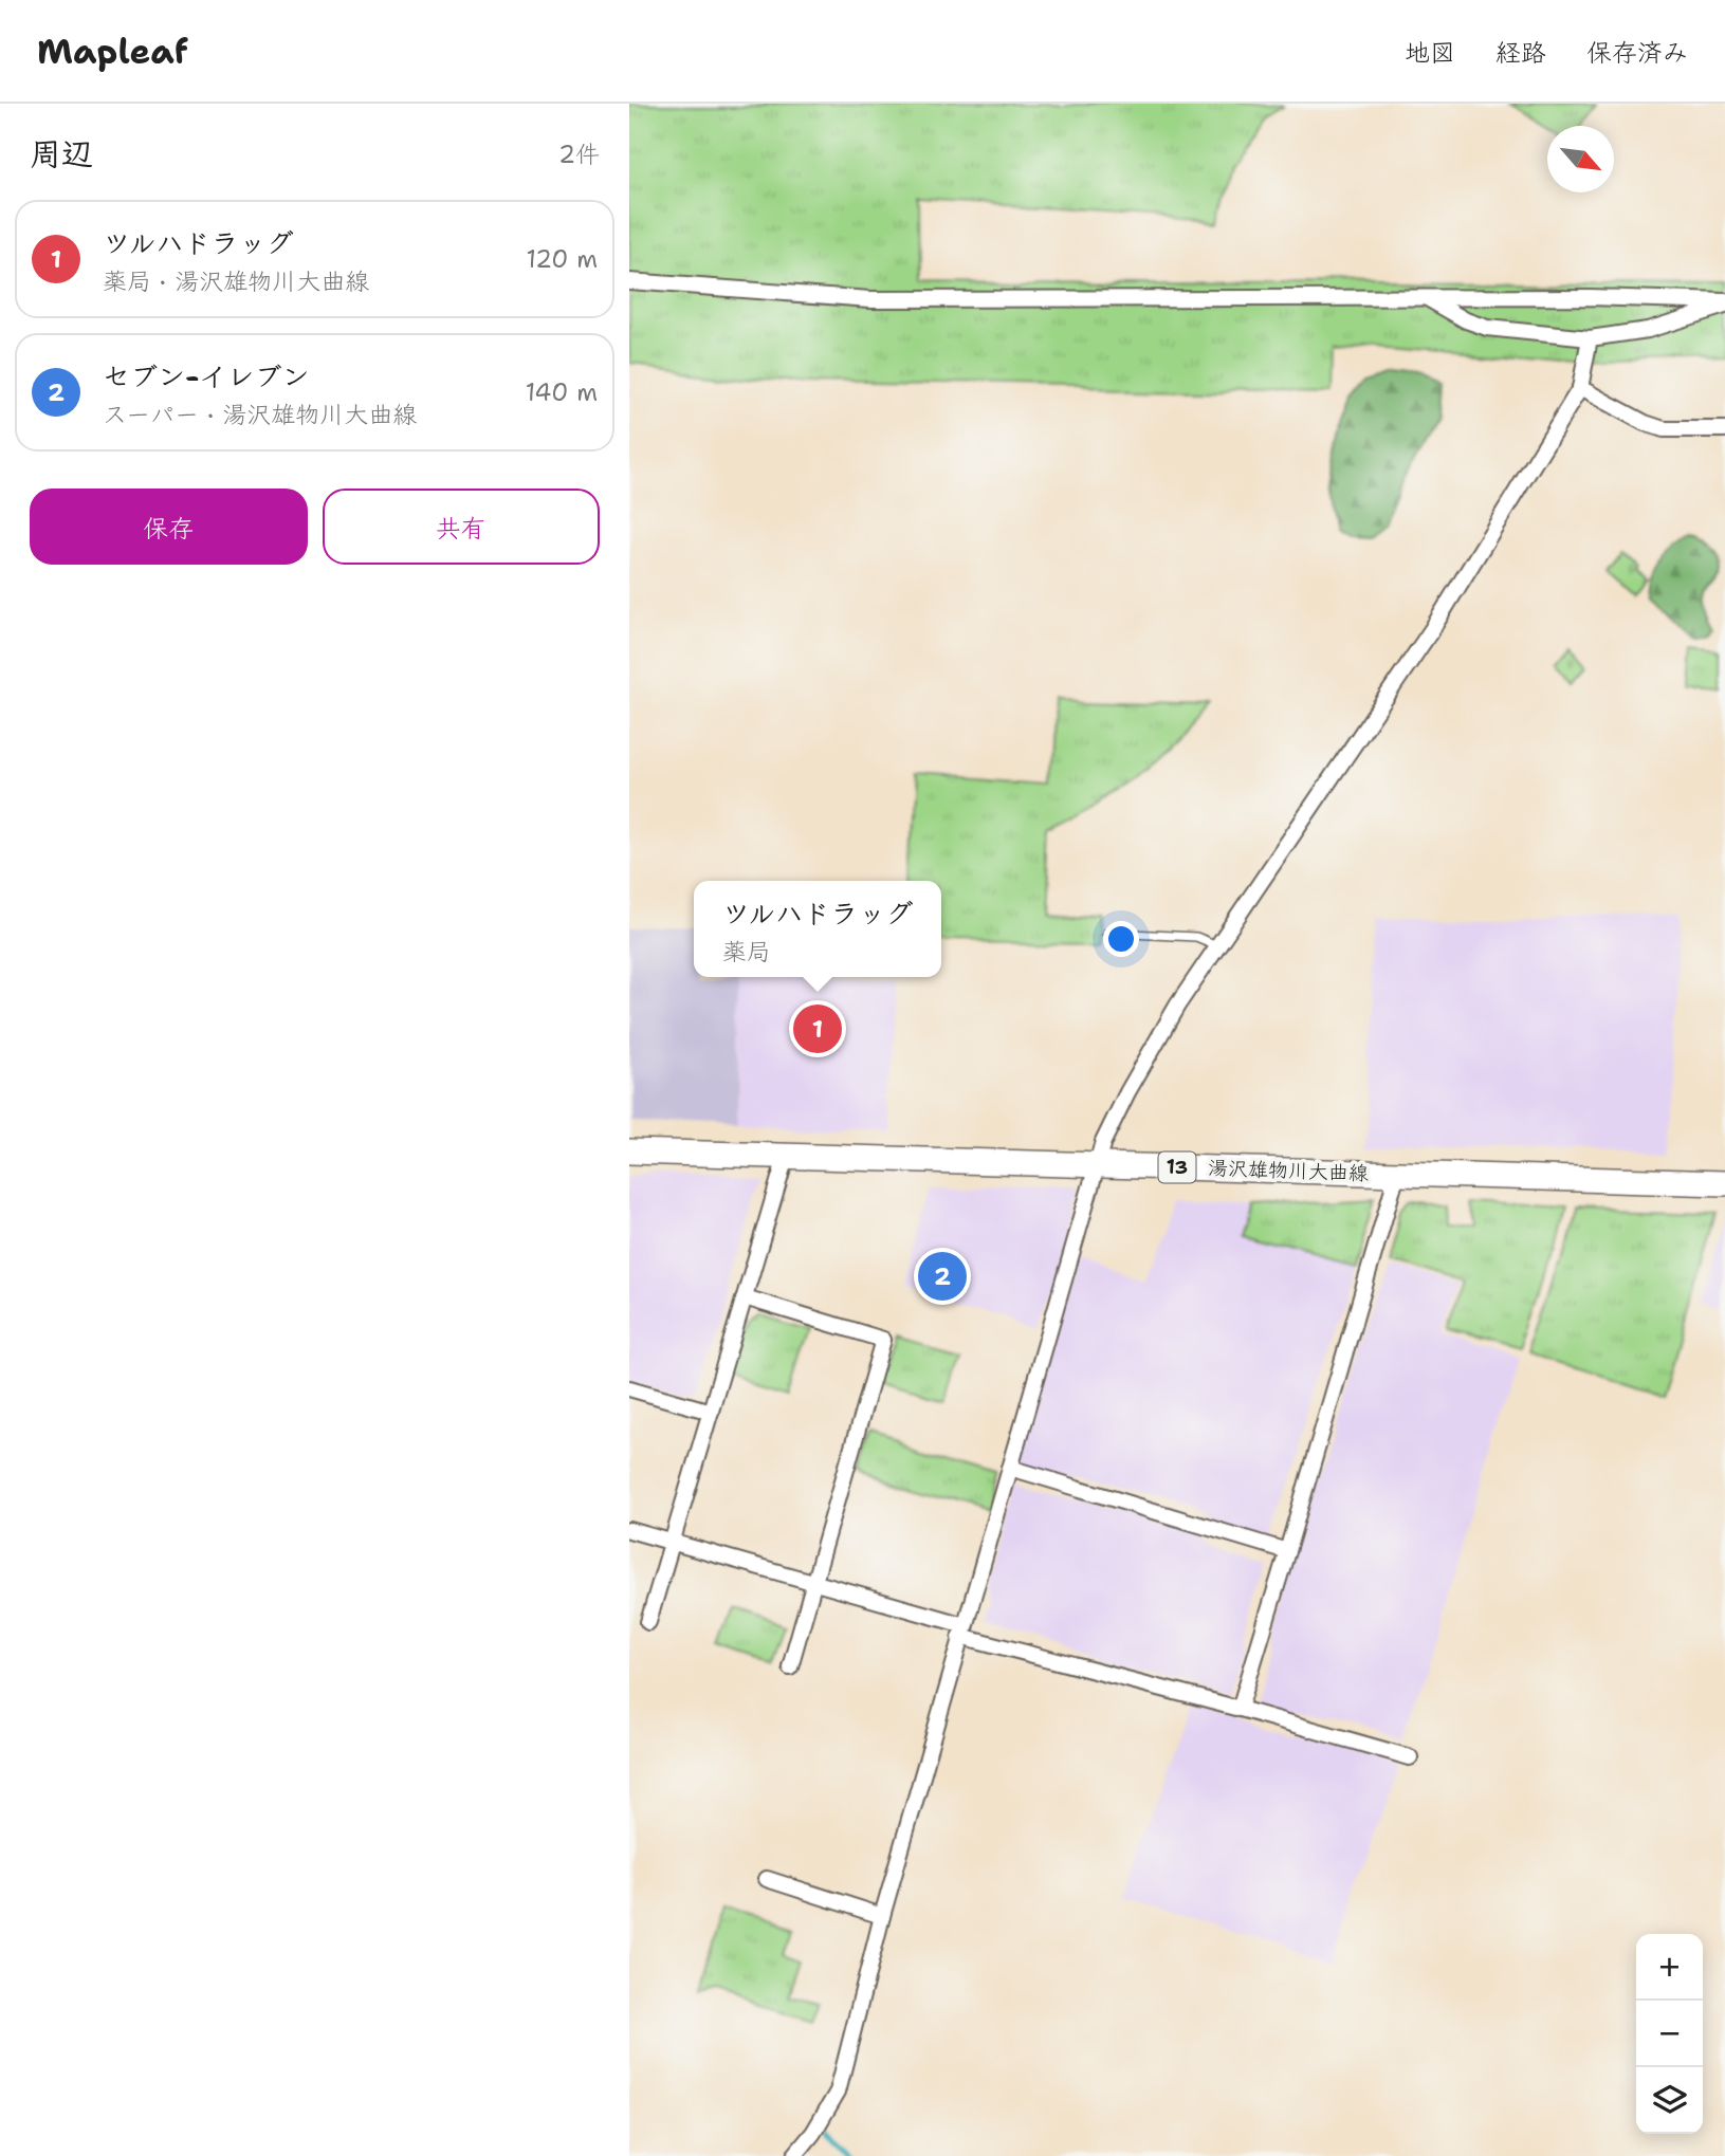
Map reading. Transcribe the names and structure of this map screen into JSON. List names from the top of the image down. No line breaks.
{"streets":{"main road":["13","湯沢雄物川大曲線"]},"north":"bottom right","page":{"header":"Mapleaf","nav":["地図","経路","保存済み"],"heading":["周辺","2件"],"list":[{"mark":"1","name":"ツルハドラッグ","note":"薬局 · 湯沢雄物川大曲線","value":"120 m"},{"mark":"2","name":"セブン-イレブン","note":"スーパー · 湯沢雄物川大曲線","value":"140 m"}],"buttons":["保存","共有"],"popup":["ツルハドラッグ","薬局"],"pins":["1","2"],"map_buttons":["+","−"]}}
